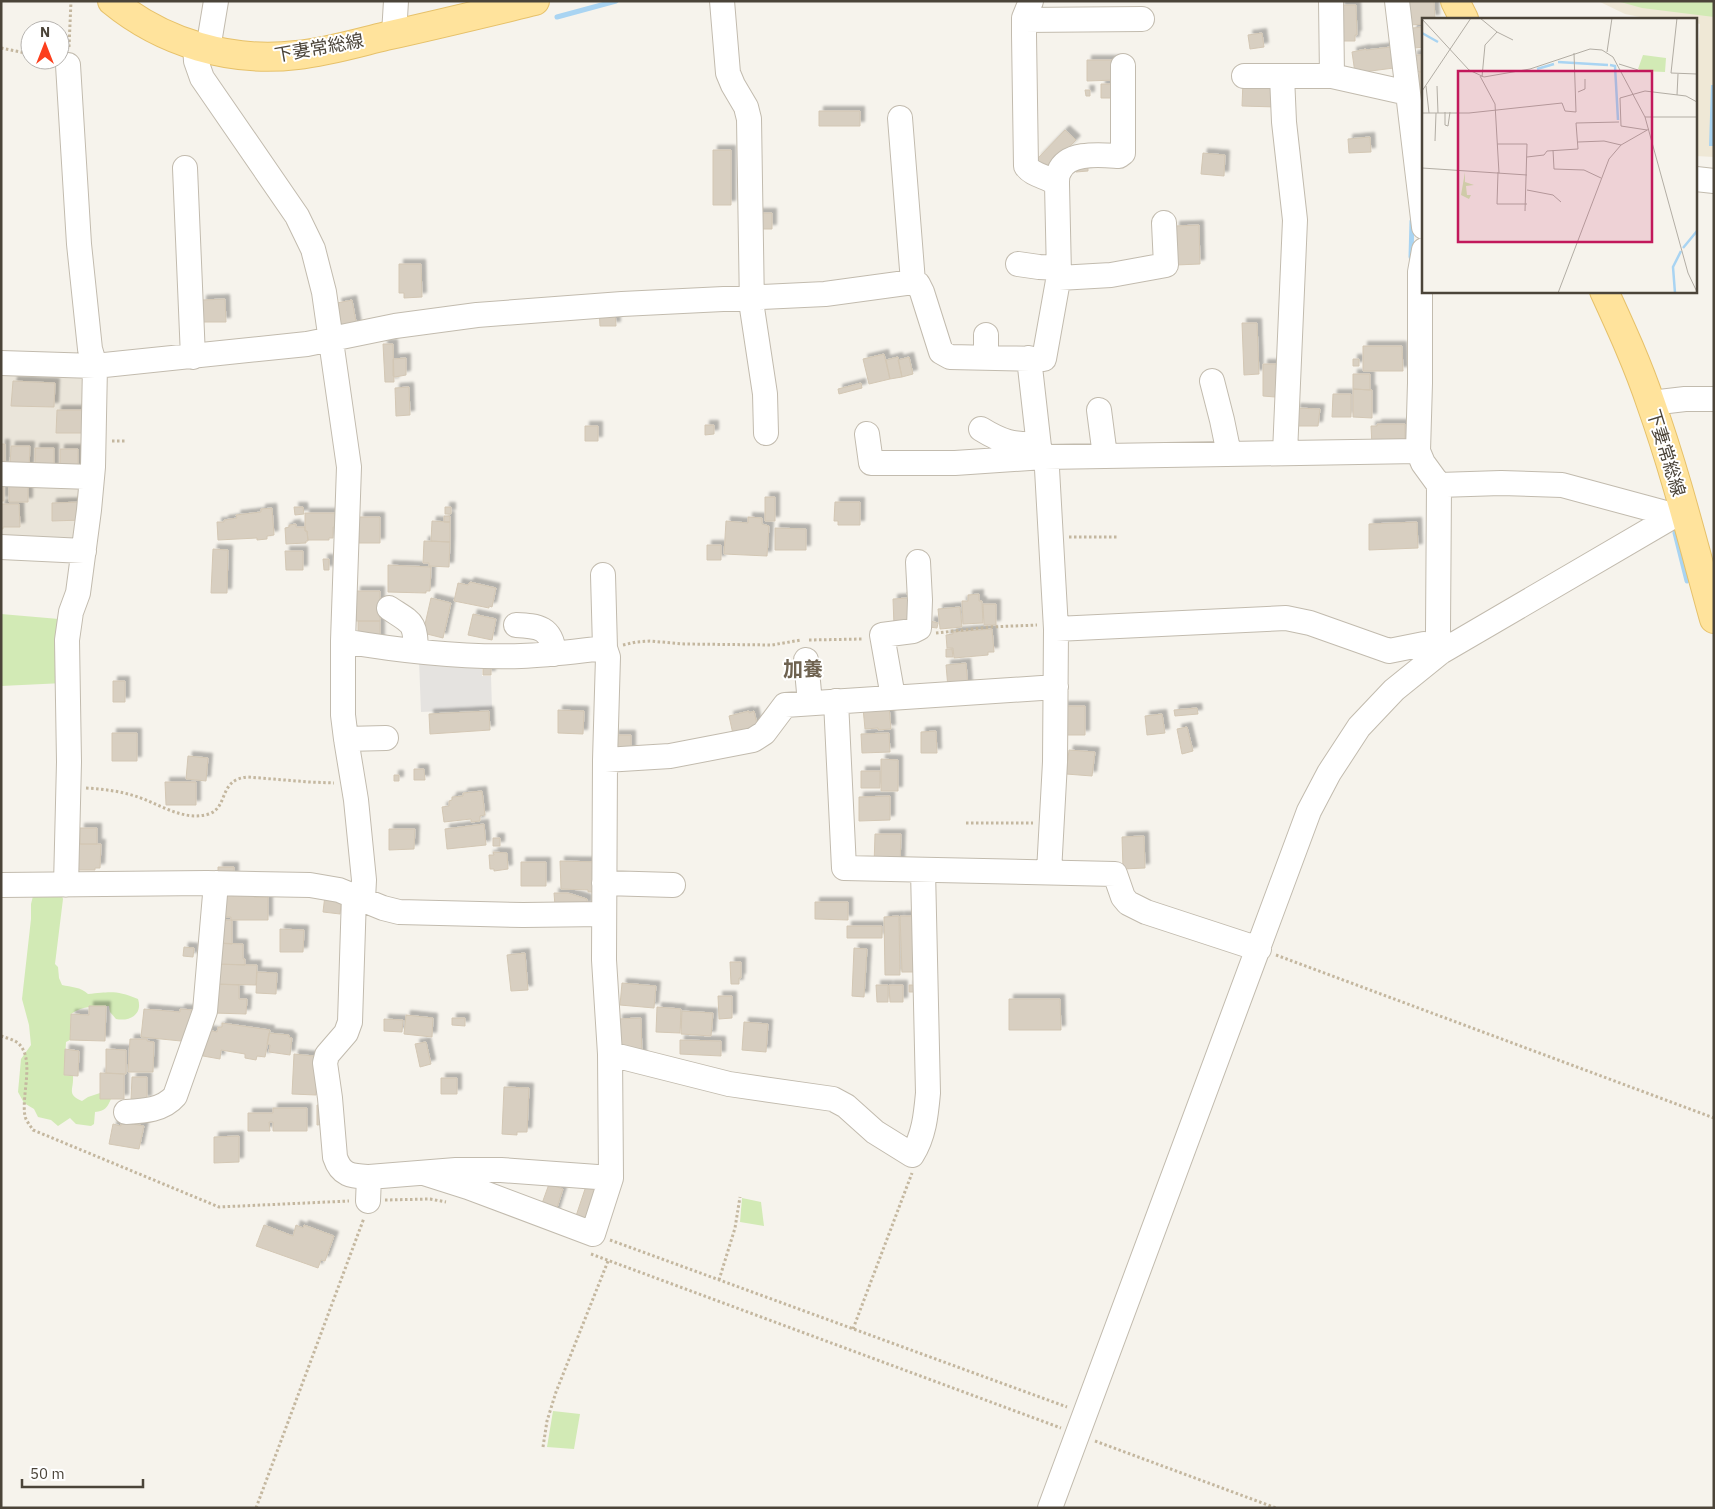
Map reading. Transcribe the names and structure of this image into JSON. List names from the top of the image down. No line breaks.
{"streets":{"main road":["下妻常総線"]},"districts":["加養"],"scale_bar":"50 m","north":"top"}
